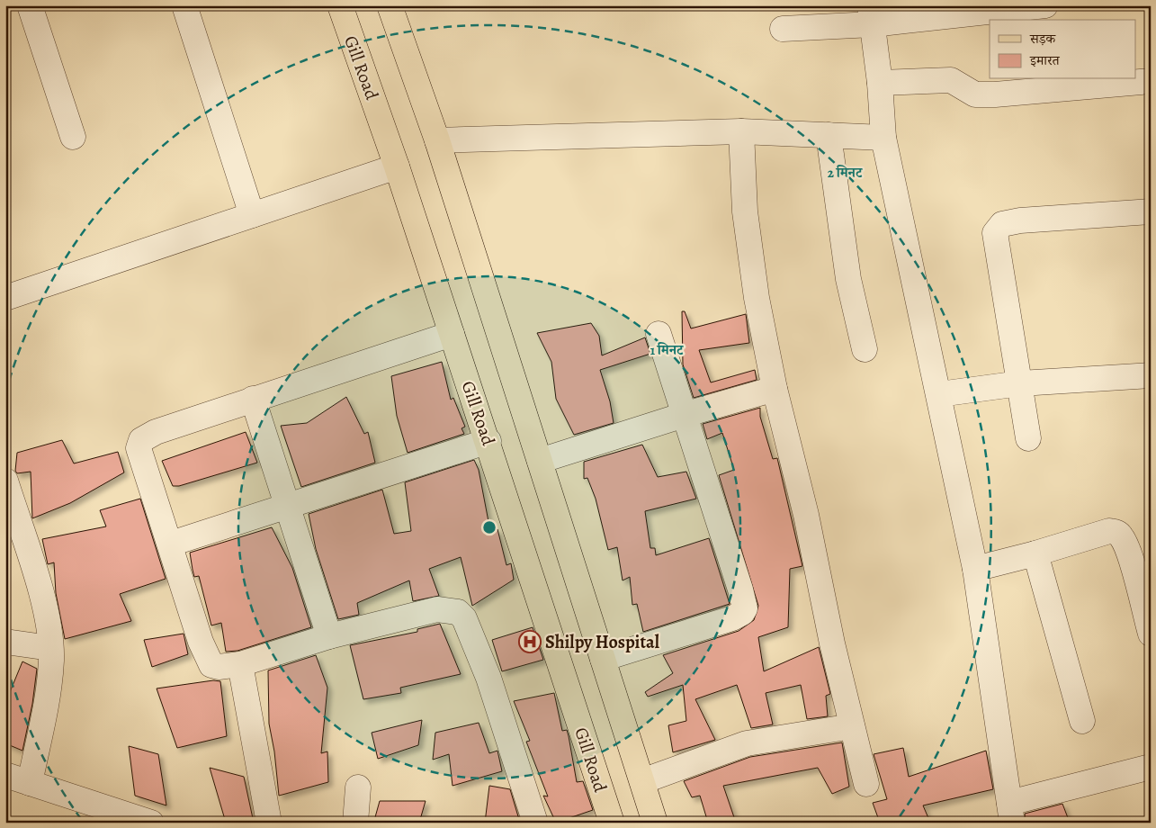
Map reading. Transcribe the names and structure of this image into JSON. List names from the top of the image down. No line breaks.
{"streets":{"main road":["Gill Road"]},"places":{"hospital":["Shilpy Hospital"]},"legend":["सड़क","इमारत"],"rings":["2 मिनट","1 मिनट"]}
